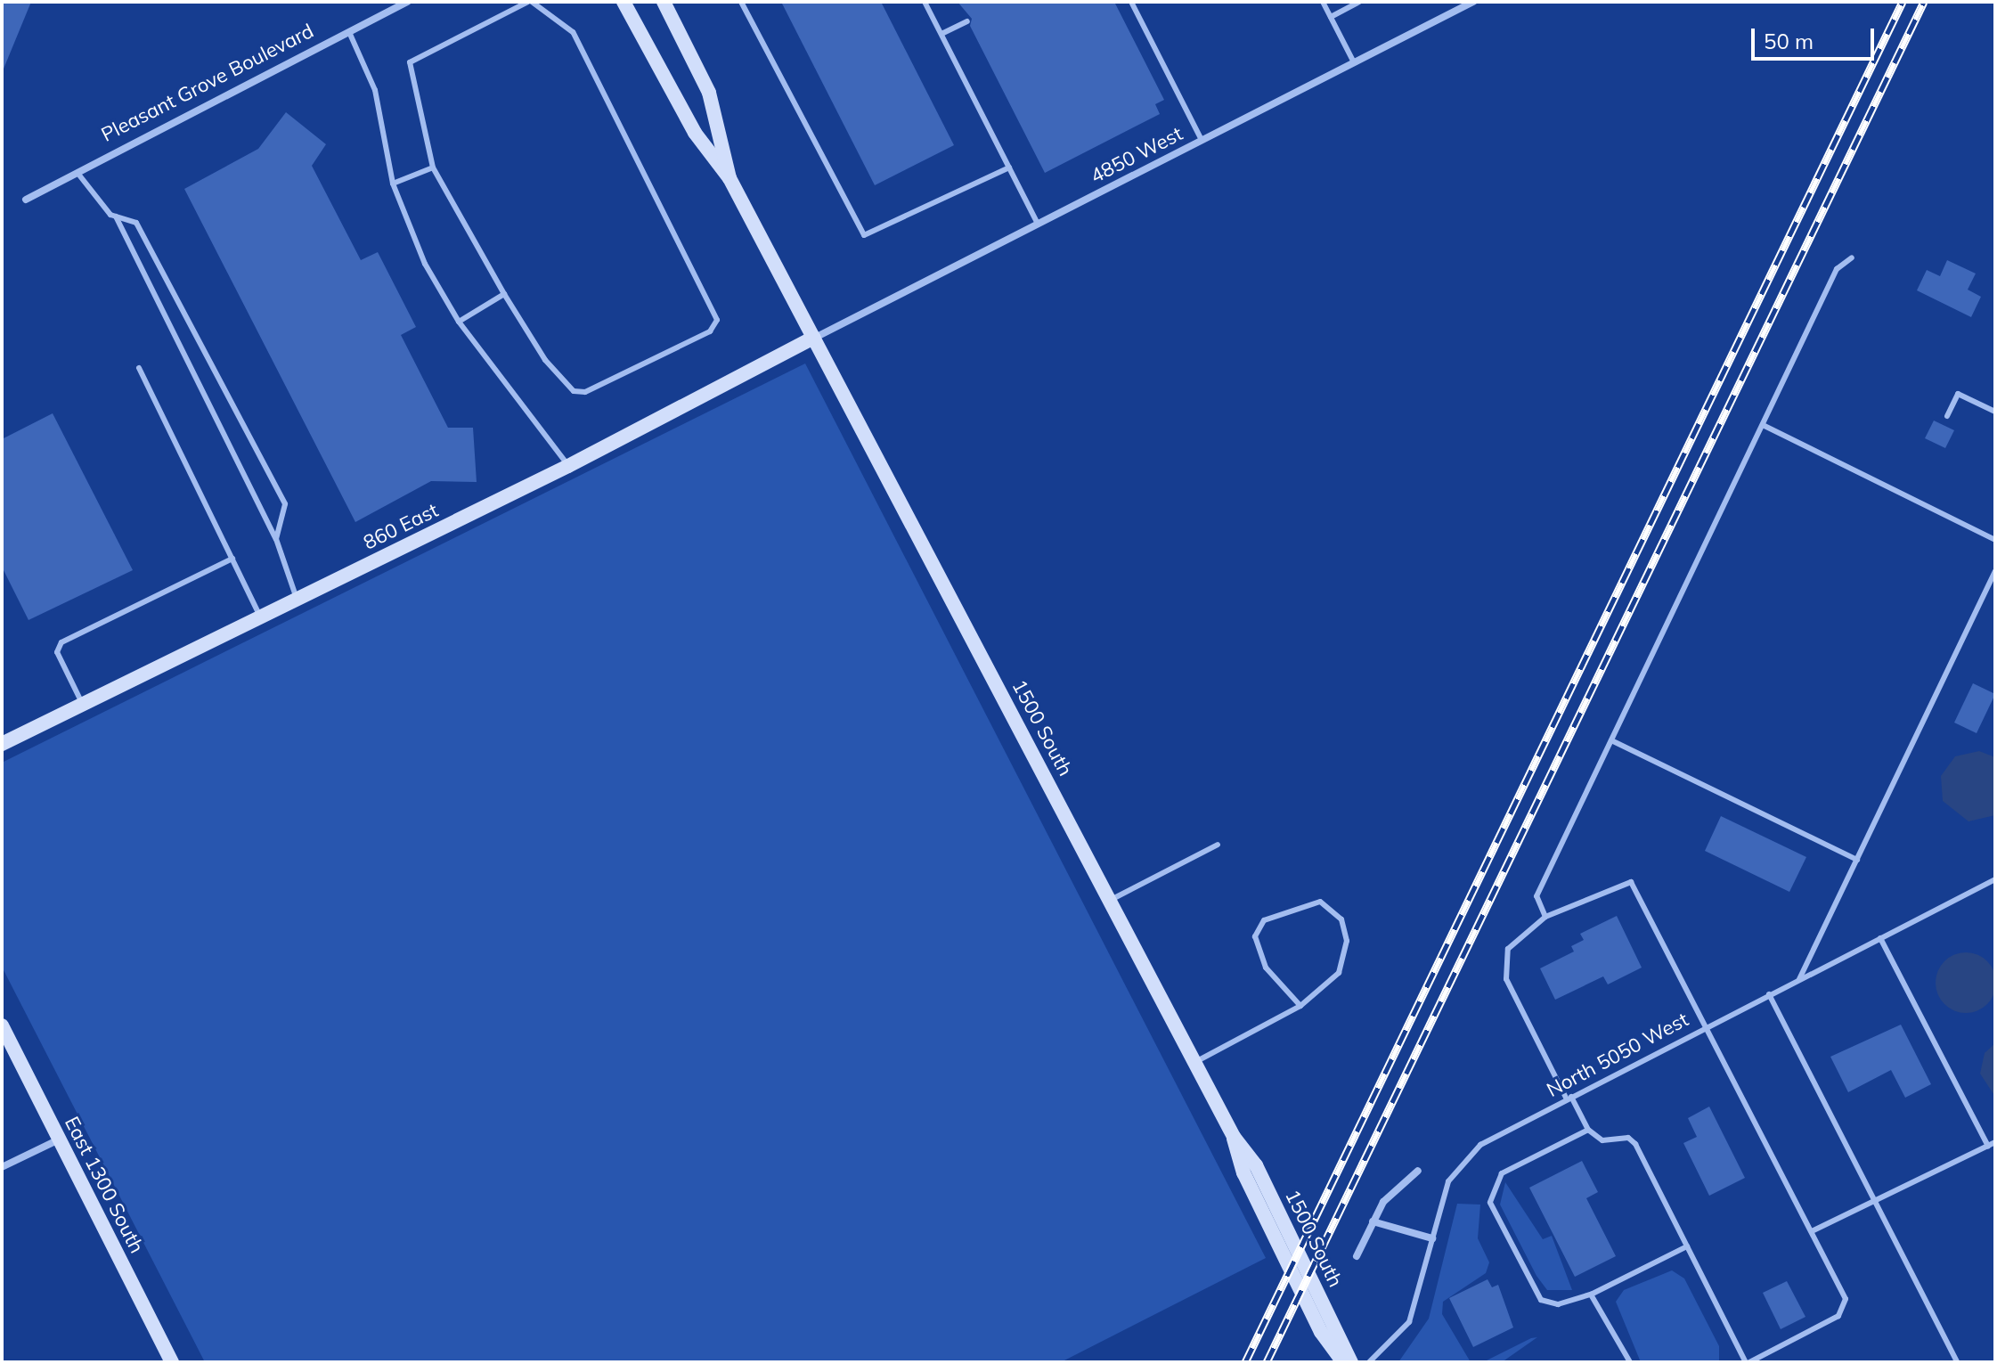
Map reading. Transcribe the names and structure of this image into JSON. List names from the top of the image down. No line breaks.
{"streets":{"street":["Pleasant Grove Boulevard","4850 West","860 East","1500 South","East 1300 South"],"lane":["North 5050 West"]},"crossings":[["4850 West","860 East"],["4850 West","1500 South"],["860 East","1500 South"]],"scale_bar":"50 m"}
